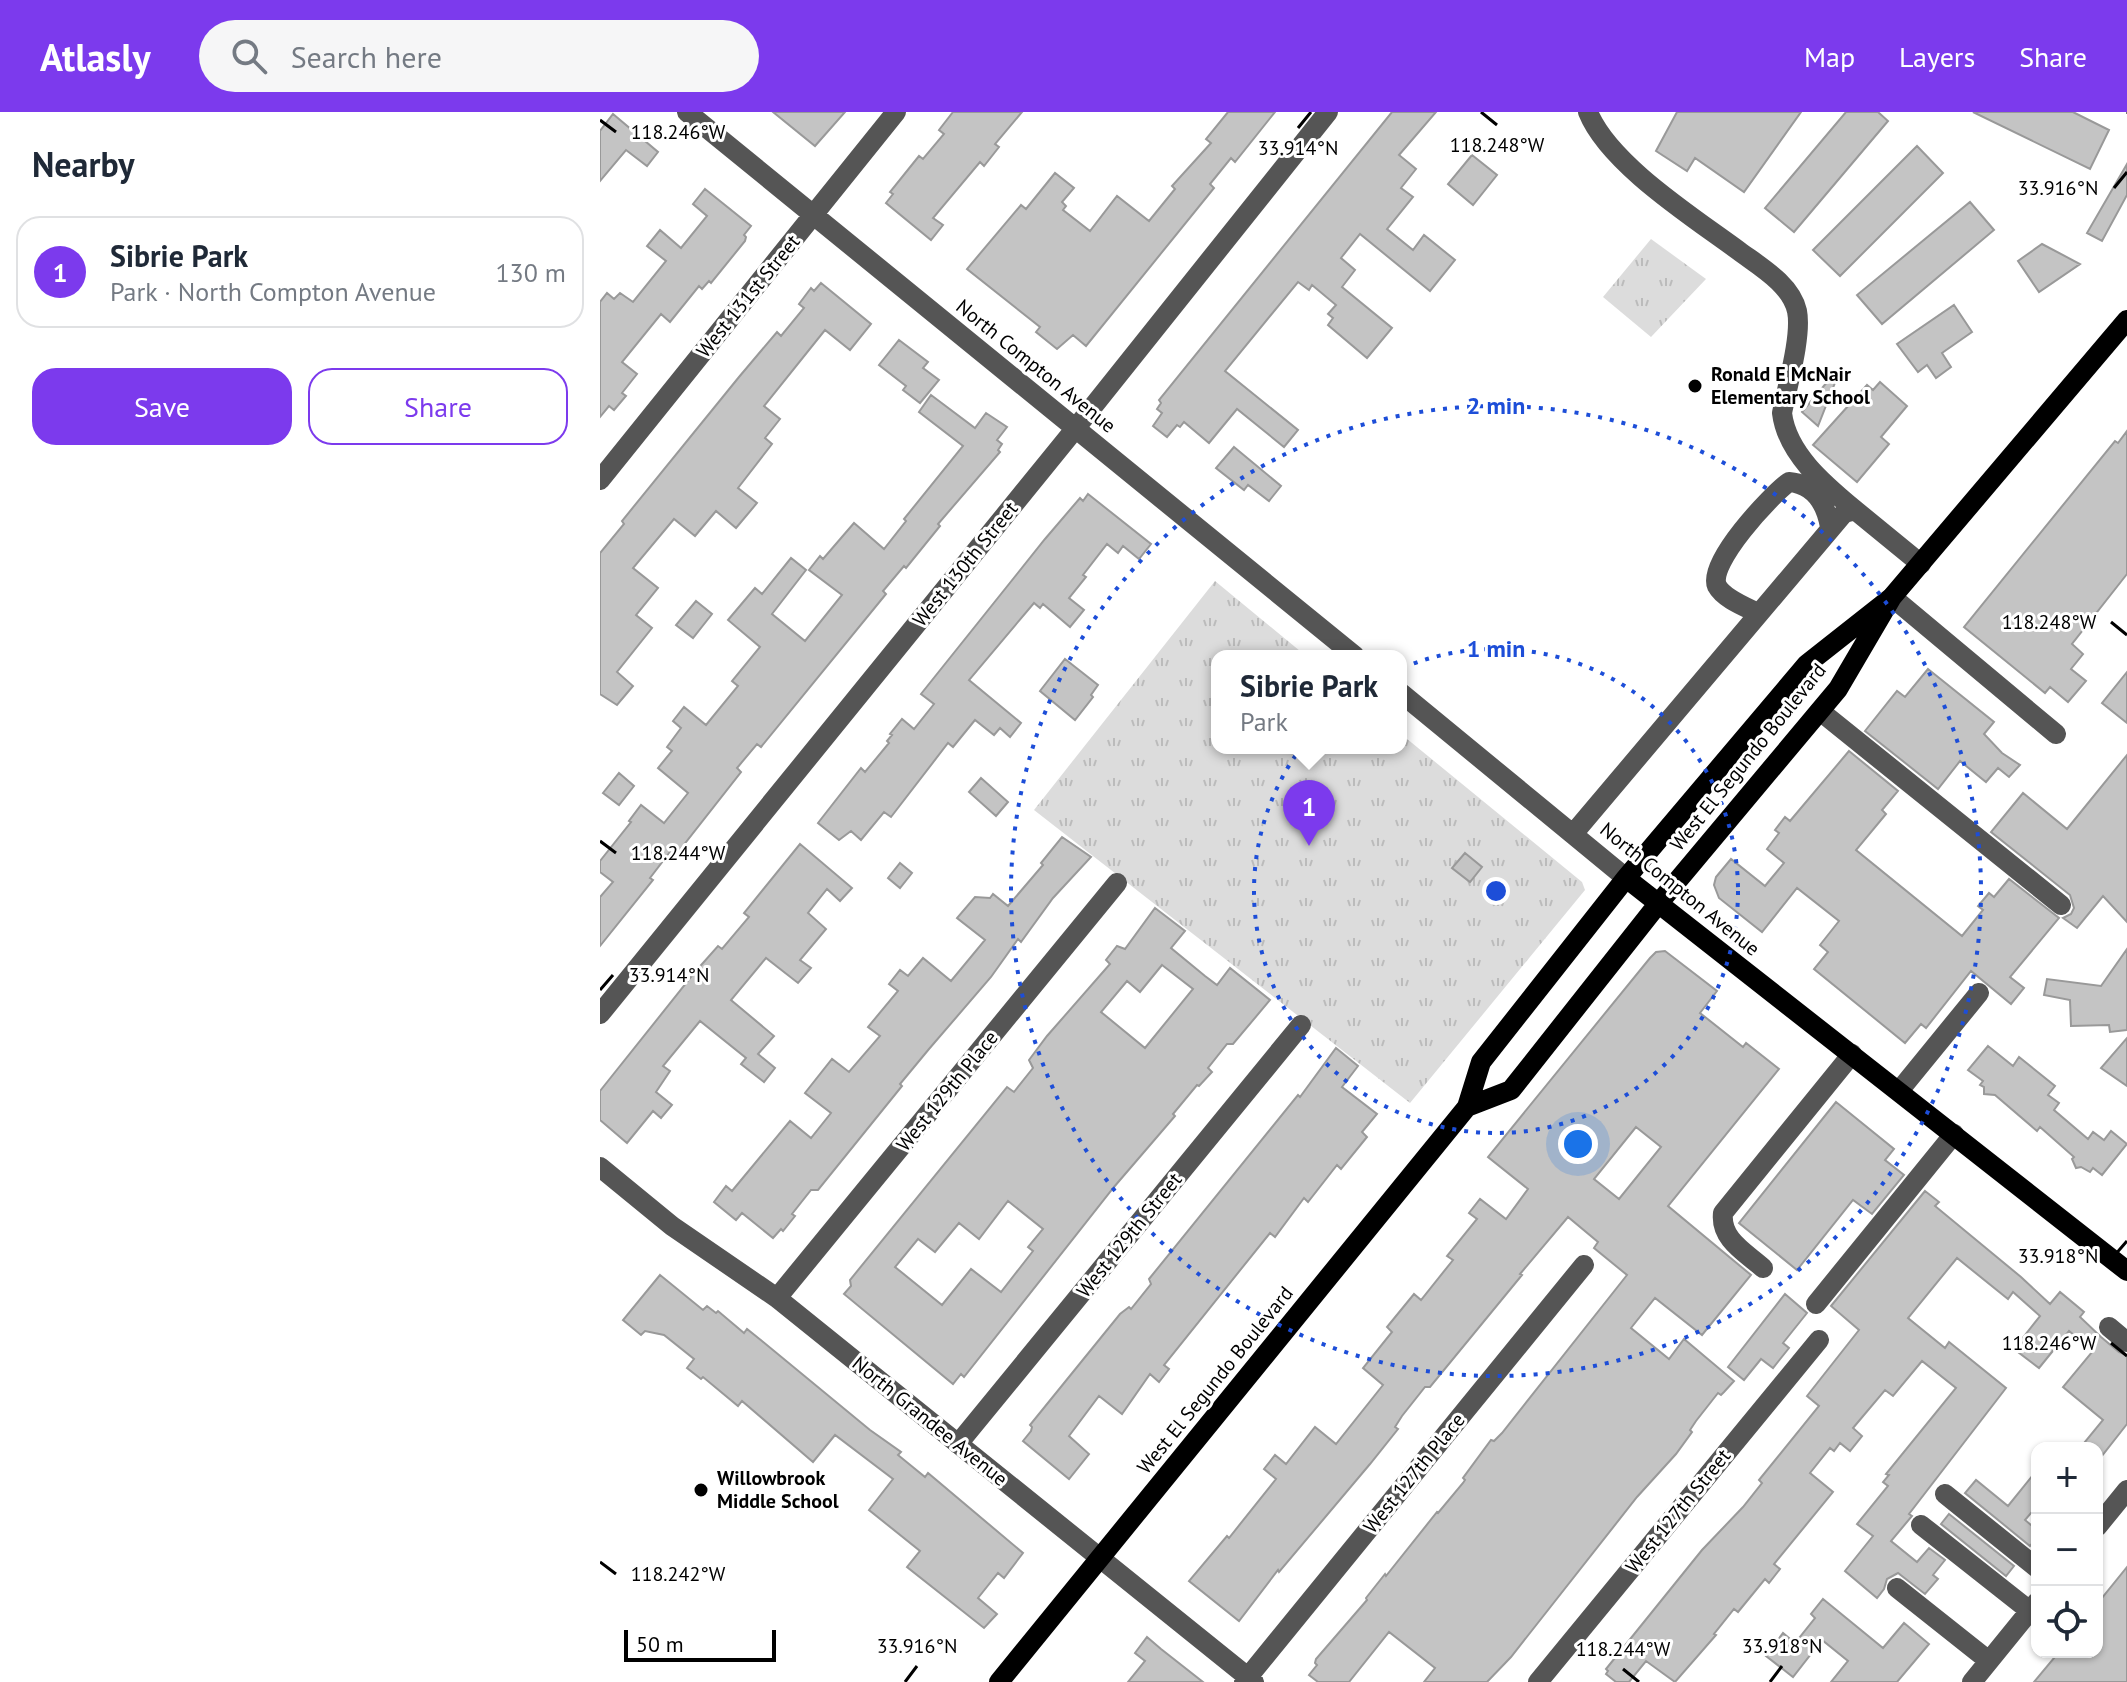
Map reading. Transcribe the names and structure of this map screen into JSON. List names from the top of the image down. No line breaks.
{"streets":{"main road":["North Compton Avenue","West El Segundo Boulevard"],"street":["West 131st Street","West 130th Street","West 129th Place","West 129th Street","North Grandee Avenue","West 127th Place","West 127th Street"]},"crossings":[["West 131st Street","North Compton Avenue"],["North Compton Avenue","West 130th Street"],["North Compton Avenue","West El Segundo Boulevard"],["West El Segundo Boulevard","North Grandee Avenue"],["West 129th Place","North Grandee Avenue"],["West 129th Street","North Grandee Avenue"],["North Grandee Avenue","West 127th Place"]],"places":["Ronald E McNair Elementary School","Willowbrook Middle School"],"scale_bar":"50 m","page":{"header":"Atlasly","search":"Search here","nav":["Map","Layers","Share"],"heading":"Nearby","list":[{"mark":"1","name":"Sibrie Park","note":"Park · North Compton Avenue","value":"130 m"}],"buttons":["Save","Share"],"popup":["Sibrie Park","Park"],"pins":"1","map_buttons":["+","−"],"scale":"50 m"},"coordinates":["118.246°W","118.248°W","33.914°N","33.916°N","118.244°W","33.918°N","118.242°W"],"rings":["2 min","1 min"]}
